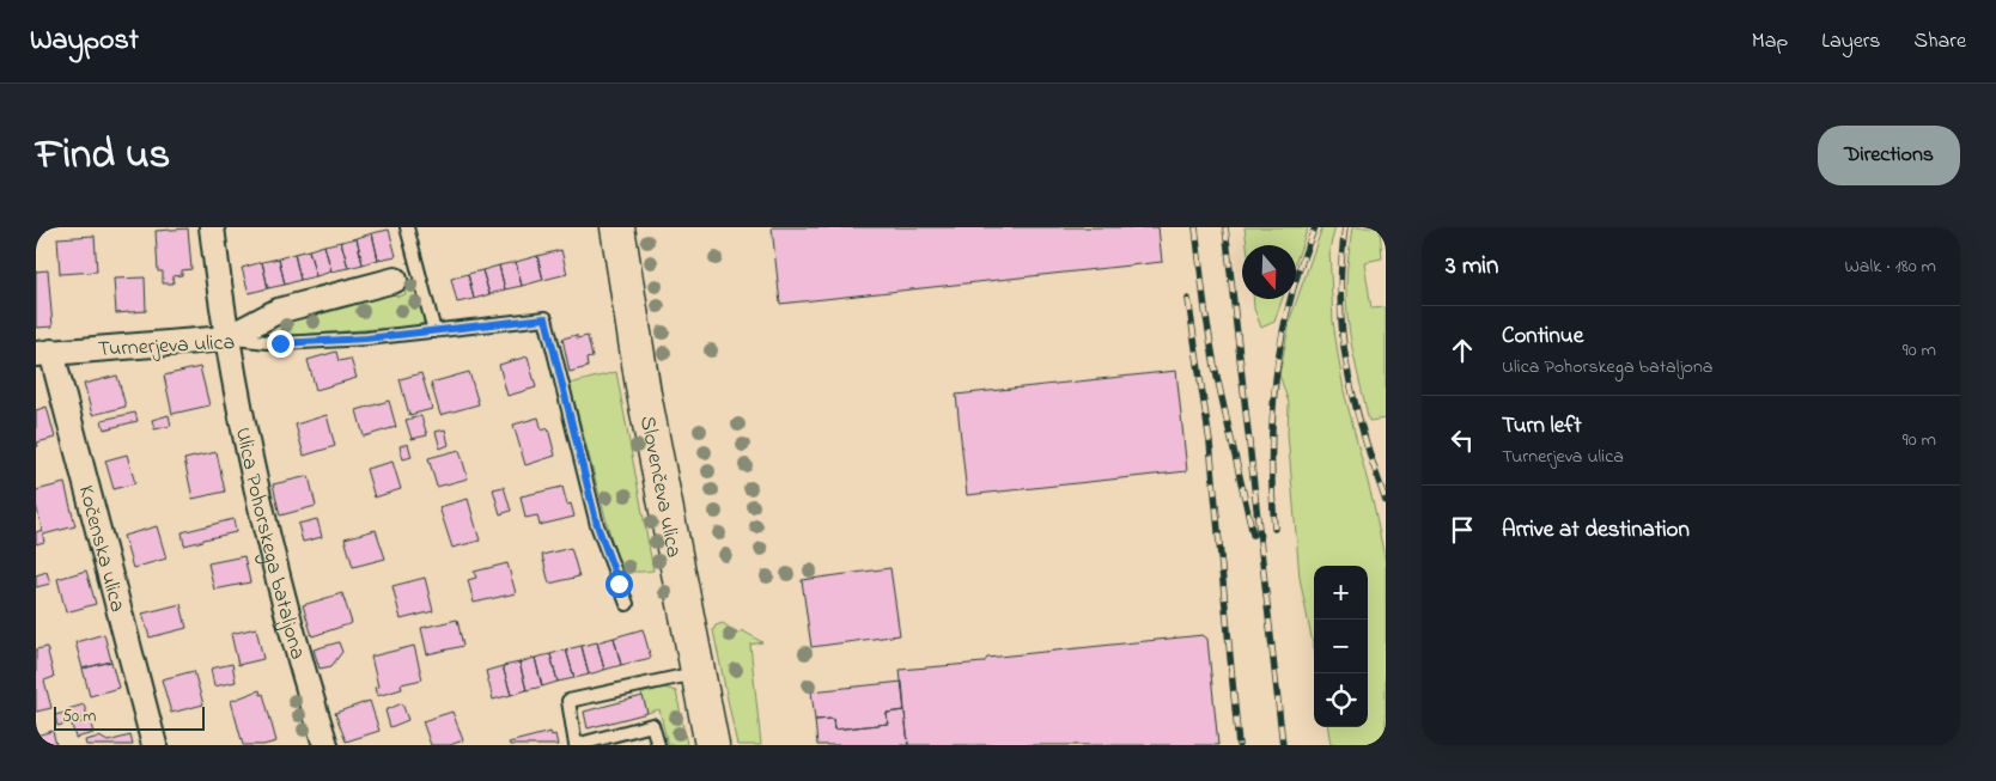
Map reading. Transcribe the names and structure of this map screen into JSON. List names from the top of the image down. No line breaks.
{"streets":{"street":["Turnerjeva ulica","Slovenčeva ulica","Ulica Pohorskega bataljona","Kočenska ulica"]},"crossings":[["Turnerjeva ulica","Ulica Pohorskega bataljona"],["Turnerjeva ulica","Kočenska ulica"]],"scale_bar":"50 m","north":"bottom","page":{"header":"Waypost","nav":["Map","Layers","Share"],"title":"Find us","buttons":"Directions","heading":["3 min","Walk · 180 m"],"list":[["Continue","Ulica Pohorskega bataljona","90 m"],["Turn left","Turnerjeva ulica","90 m"],"Arrive at destination"],"map_buttons":["+","−"],"scale":"50 m"}}
